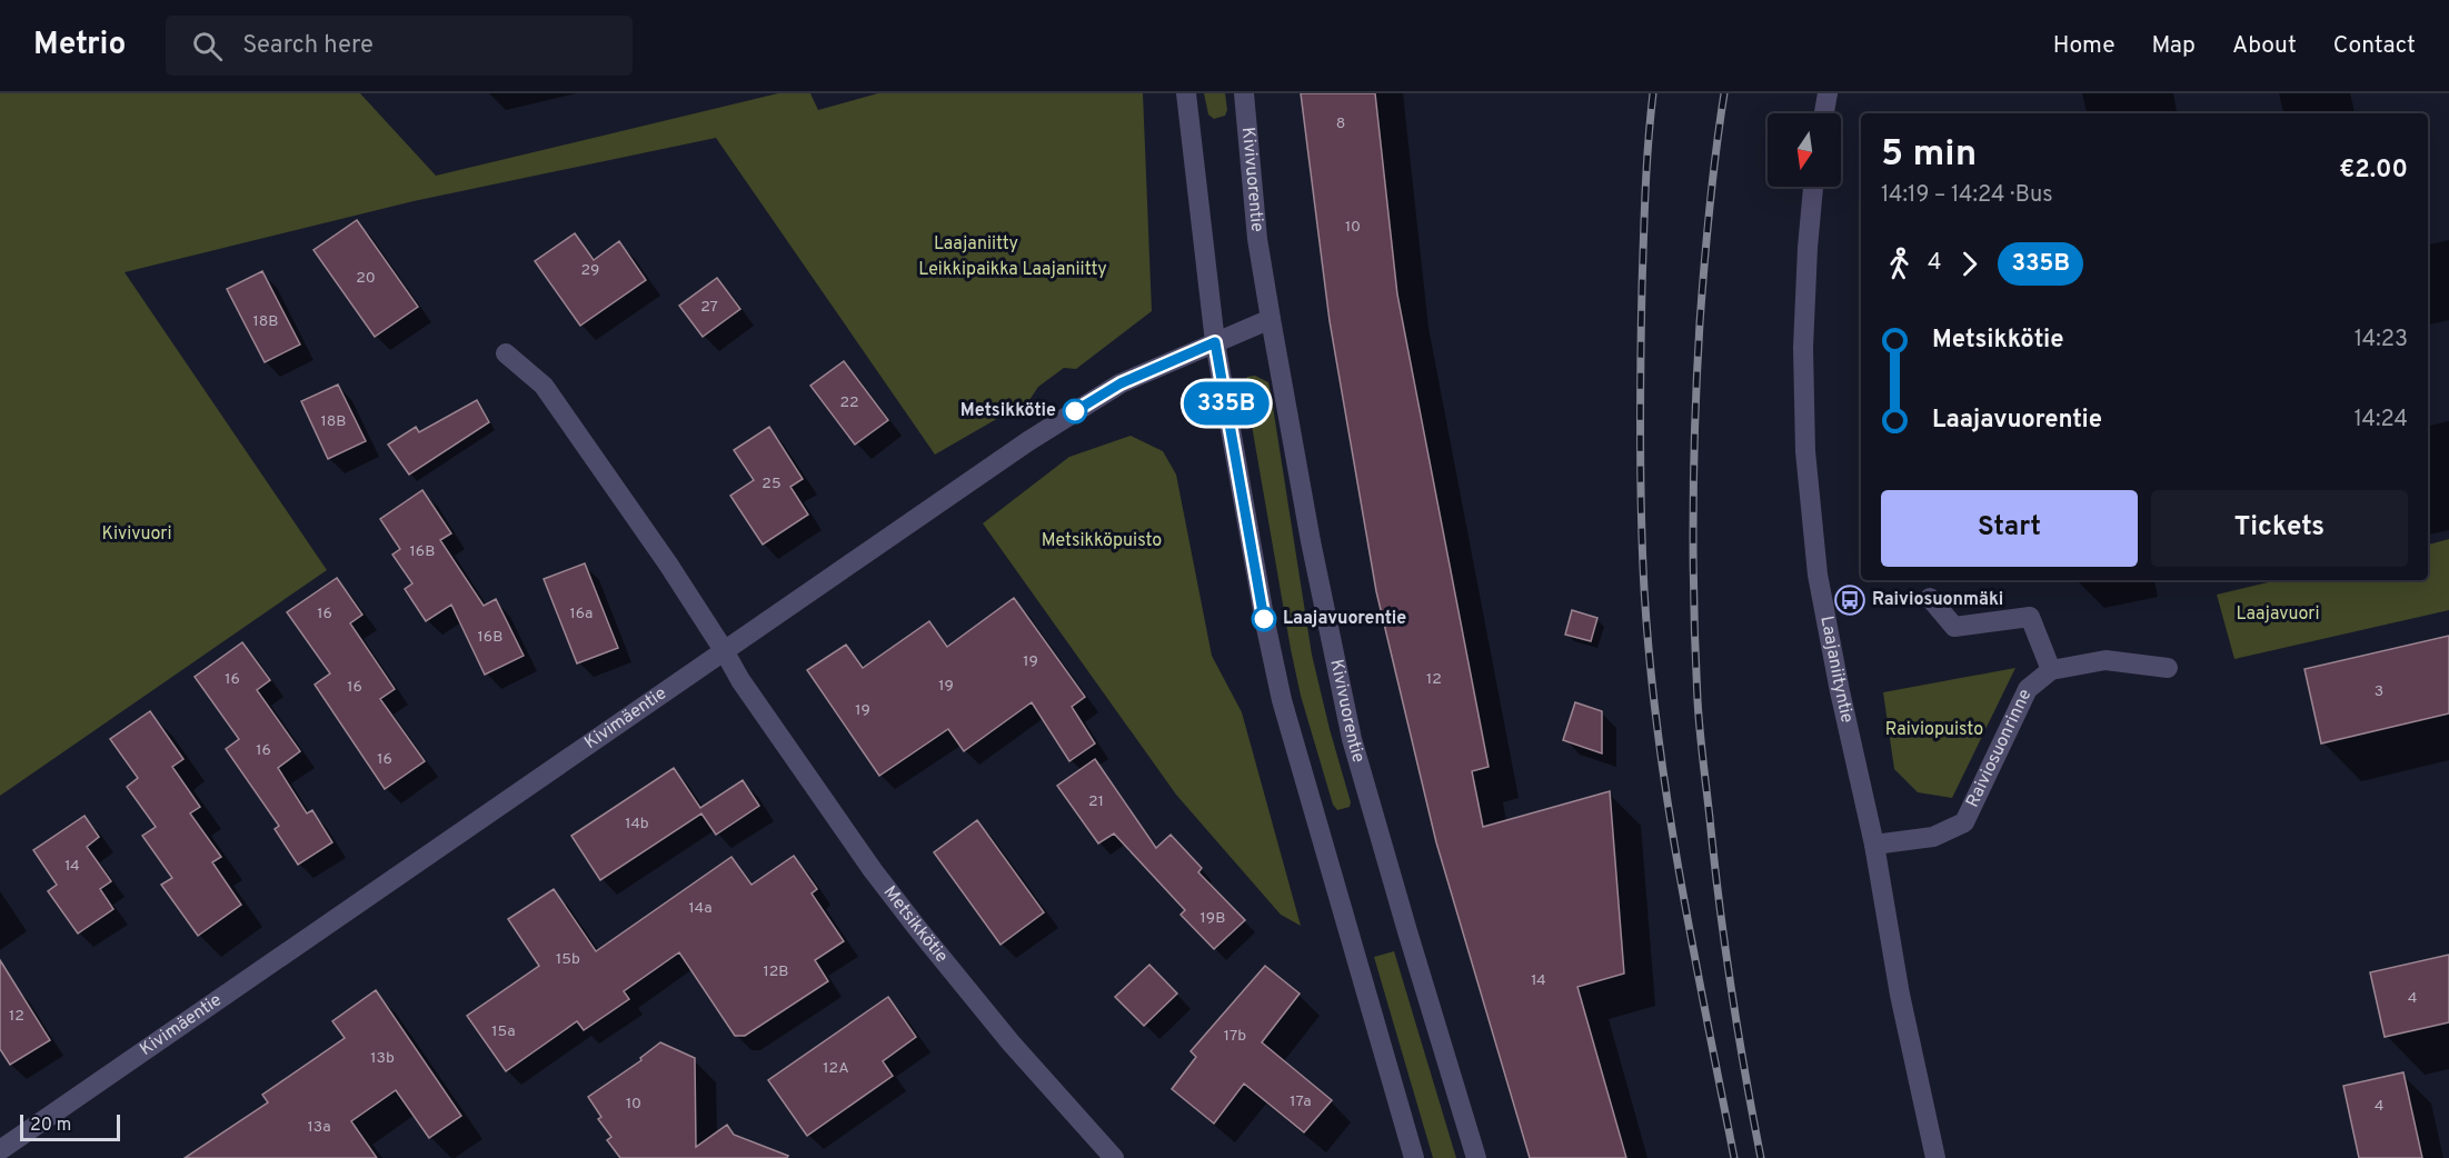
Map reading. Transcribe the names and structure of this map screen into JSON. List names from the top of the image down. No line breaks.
{"streets":{"street":["Kivivuorentie","Laajaniityntie","Kivimäentie","Raiviosuonrinne","Metsikkötie"]},"crossings":[["Kivivuorentie","Kivimäentie"],["Laajaniityntie","Raiviosuonrinne"],["Kivimäentie","Metsikkötie"]],"parks":["Laajaniitty","Leikkipaikka Laajaniitty","Kivivuori","Metsikköpuisto","Laajavuori","Raiviopuisto"],"places":{"other":["Metsikkötie","Laajavuorentie"],"bus stop":["Raiviosuonmäki"]},"lines":["bus line 335B"],"house_numbers":["8","10","29","20","27","18B","22","18B","25","16B","16","16a","16B","19","16","12","19","16","3","19","16","16","21","14b","14","14a","19B","15b","12B","14","4","12","15a","17b","13b","12A","17a","10","4","13a"],"scale_bar":"20 m","north":"bottom","page":{"header":"Metrio","search":"Search here","nav":["Home","Map","About","Contact"],"on_map":"335B","heading":["5 min","14:19 – 14:24 · Bus","€2.00"],"legs":["4","335B"],"list":[{"name":"Metsikkötie","value":"14:23"},{"name":"Laajavuorentie","value":"14:24"}],"buttons":["Start","Tickets"],"scale":"20 m"}}
